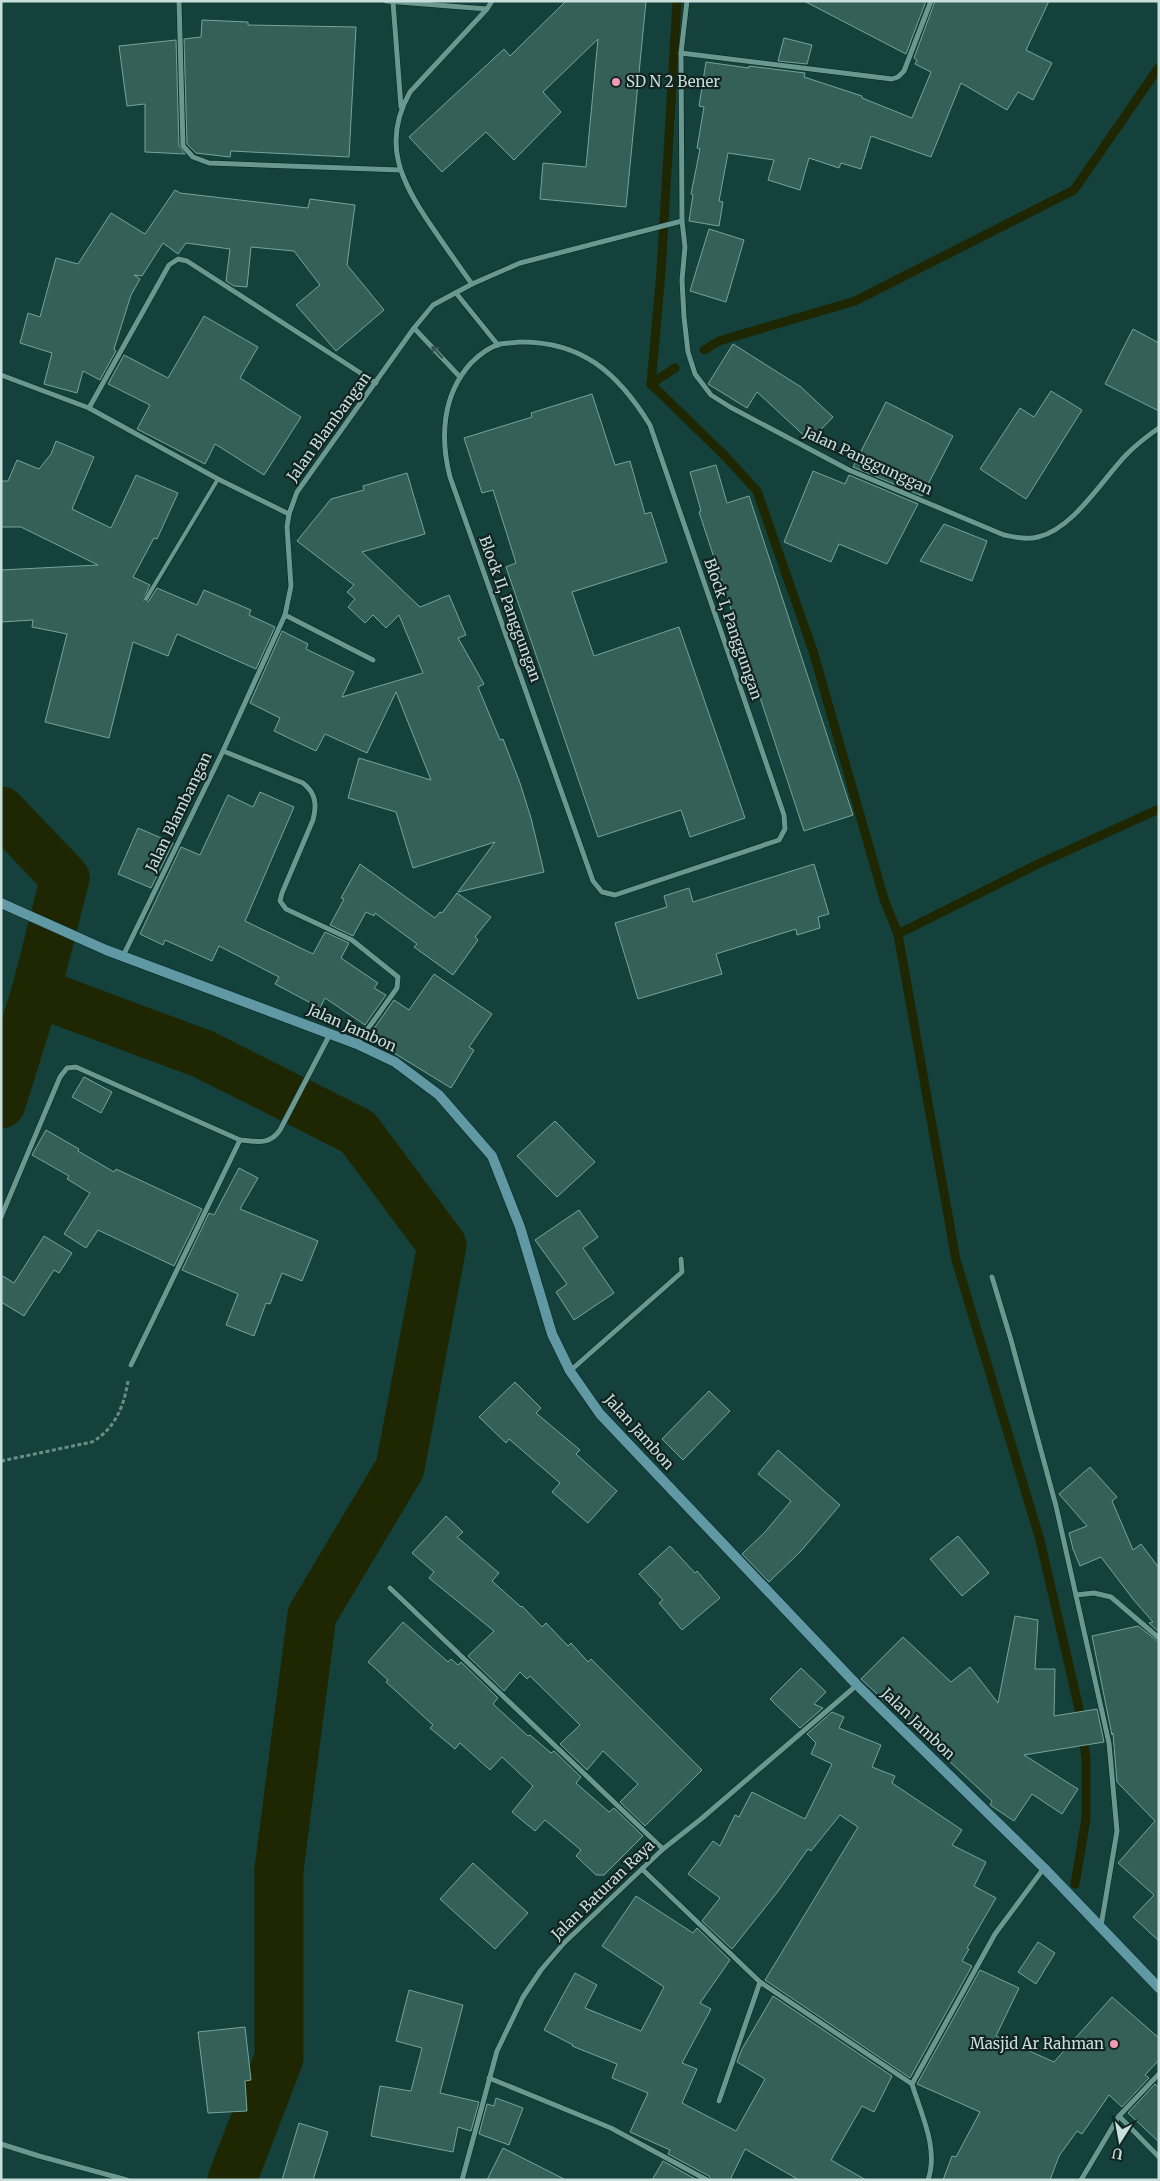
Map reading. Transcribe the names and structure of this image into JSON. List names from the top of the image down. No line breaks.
{"streets":{"main road":["Jalan Jambon"],"street":["Jalan Blambangan","Jalan Panggunggan","Block II, Panggungan","Block I, Panggungan","Jalan Baturan Raya"]},"crossings":[["Jalan Blambangan","Jalan Panggunggan"],["Jalan Blambangan","Jalan Jambon"],["Block II, Panggungan","Block I, Panggungan"],["Jalan Jambon","Jalan Baturan Raya"]],"places":["SD N 2 Bener","Masjid Ar Rahman"],"north":"bottom"}
